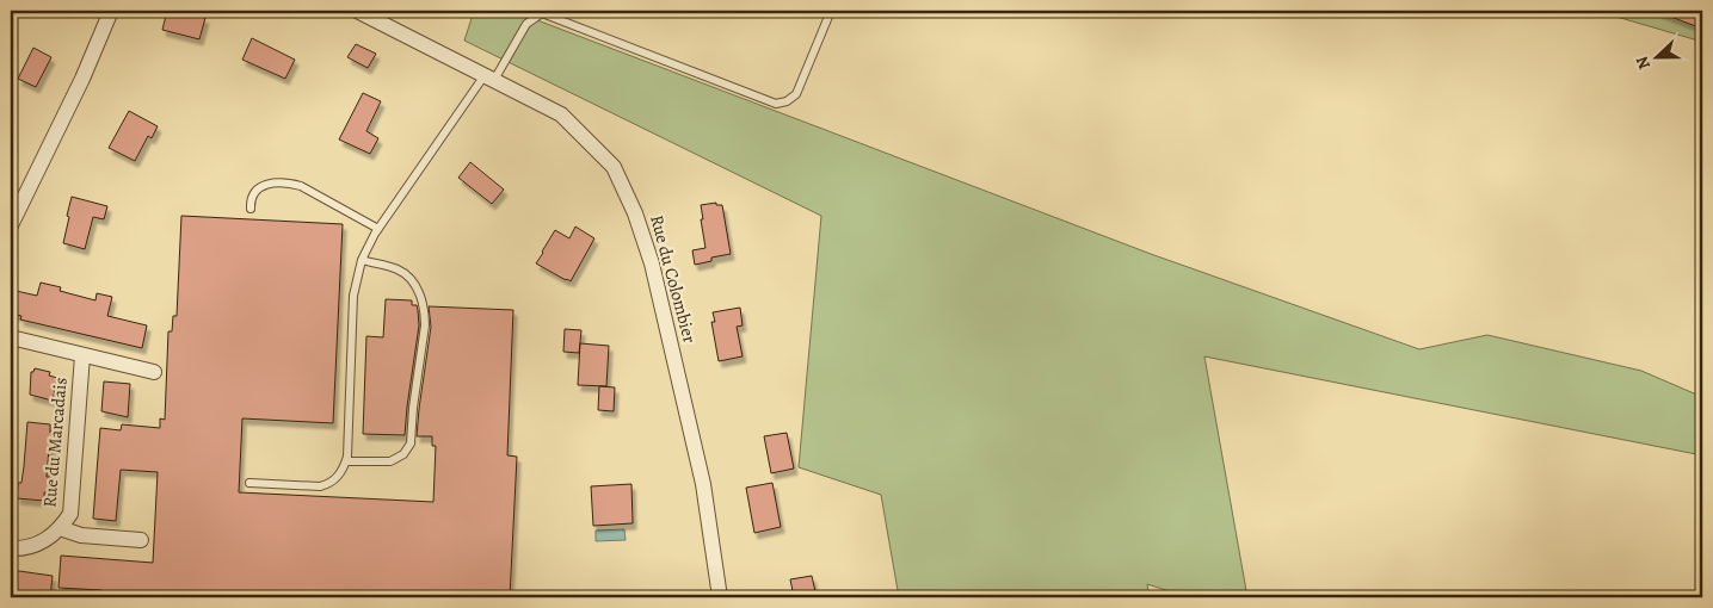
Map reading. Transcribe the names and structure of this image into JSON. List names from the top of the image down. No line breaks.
{"streets":{"street":["Rue du Colombier","Rue du Marcadais"]},"north":"left"}
